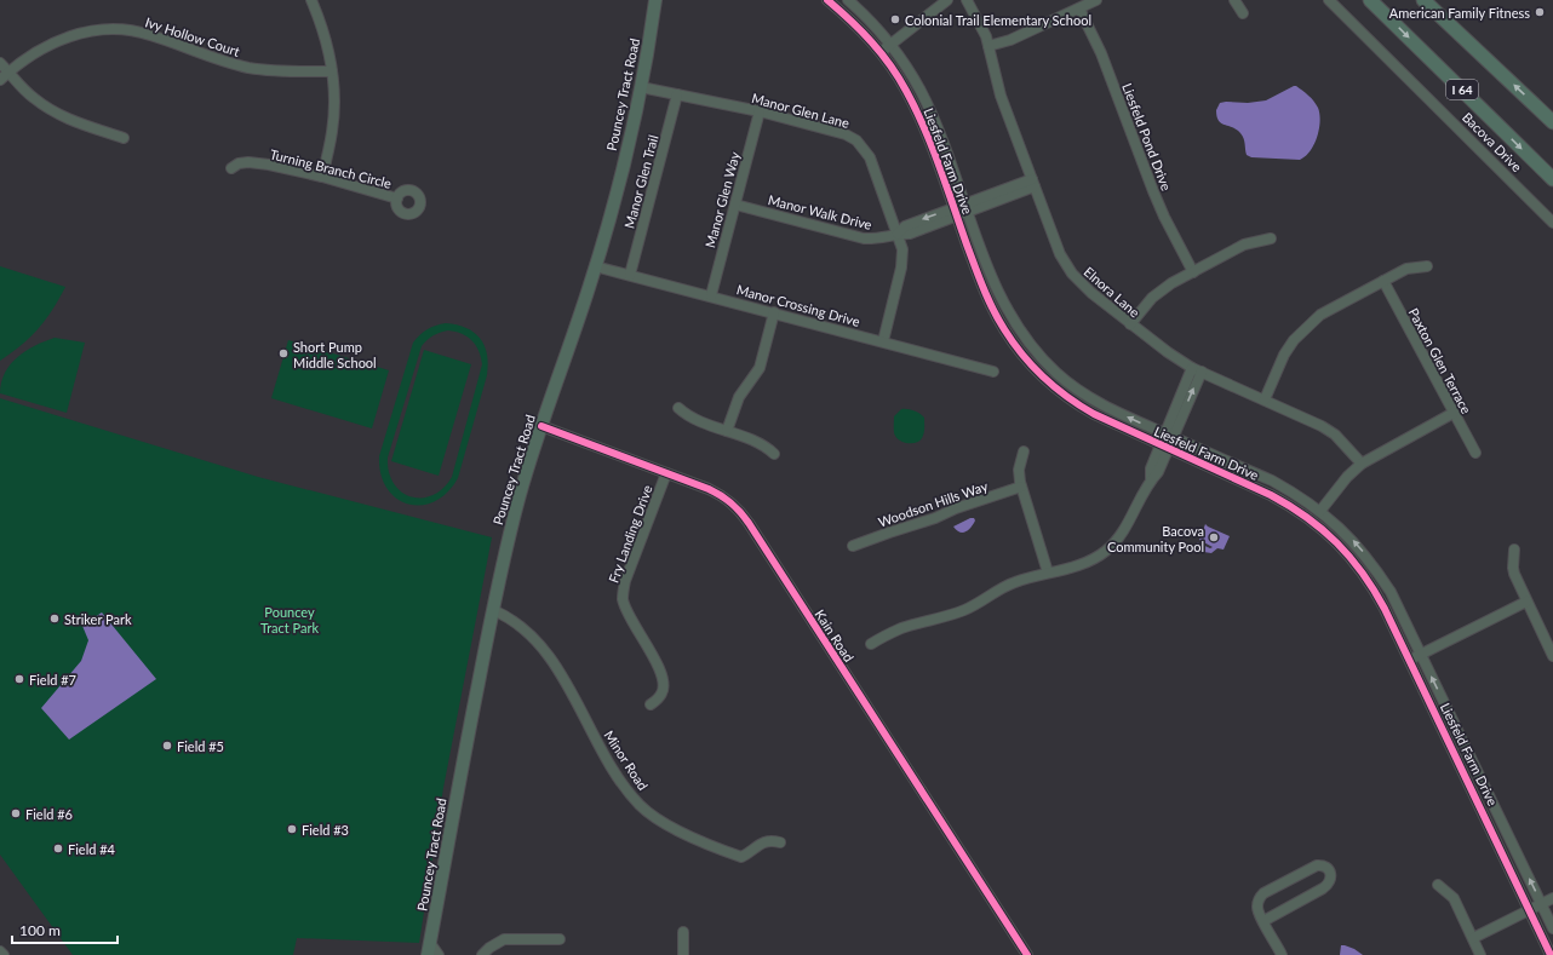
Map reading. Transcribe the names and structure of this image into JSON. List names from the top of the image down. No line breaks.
{"streets":{"highway":["I 64"],"main road":["Pouncey Tract Road"],"street":["Ivy Hollow Court","Manor Glen Lane","Liesfeld Pond Drive","Bacova Drive","Liesfeld Farm Drive","Turning Branch Circle","Manor Glen Trail","Manor Glen Way","Manor Walk Drive","Elnora Lane","Manor Crossing Drive","Paxton Glen Terrace","Woodson Hills Way","Fry Landing Drive","Kain Road","Minor Road"]},"crossings":[["Pouncey Tract Road","Manor Glen Lane"],["Pouncey Tract Road","Manor Crossing Drive"],["Pouncey Tract Road","Kain Road"],["Pouncey Tract Road","Minor Road"],["Manor Glen Lane","Manor Glen Trail"],["Manor Glen Lane","Manor Glen Way"],["Manor Glen Lane","Manor Walk Drive"],["Manor Glen Lane","Manor Crossing Drive"],["Liesfeld Farm Drive","Manor Walk Drive"],["Manor Glen Trail","Manor Crossing Drive"],["Manor Glen Way","Manor Walk Drive"],["Manor Glen Way","Manor Crossing Drive"],["Manor Walk Drive","Elnora Lane"],["Fry Landing Drive","Kain Road"]],"parks":["Pouncey Tract Park"],"places":["American Family Fitness","Colonial Trail Elementary School","Short Pump Middle School","Bacova Community Pool","Striker Park","Field #7","Field #5","Field #6","Field #3","Field #4"],"scale_bar":"100 m"}
